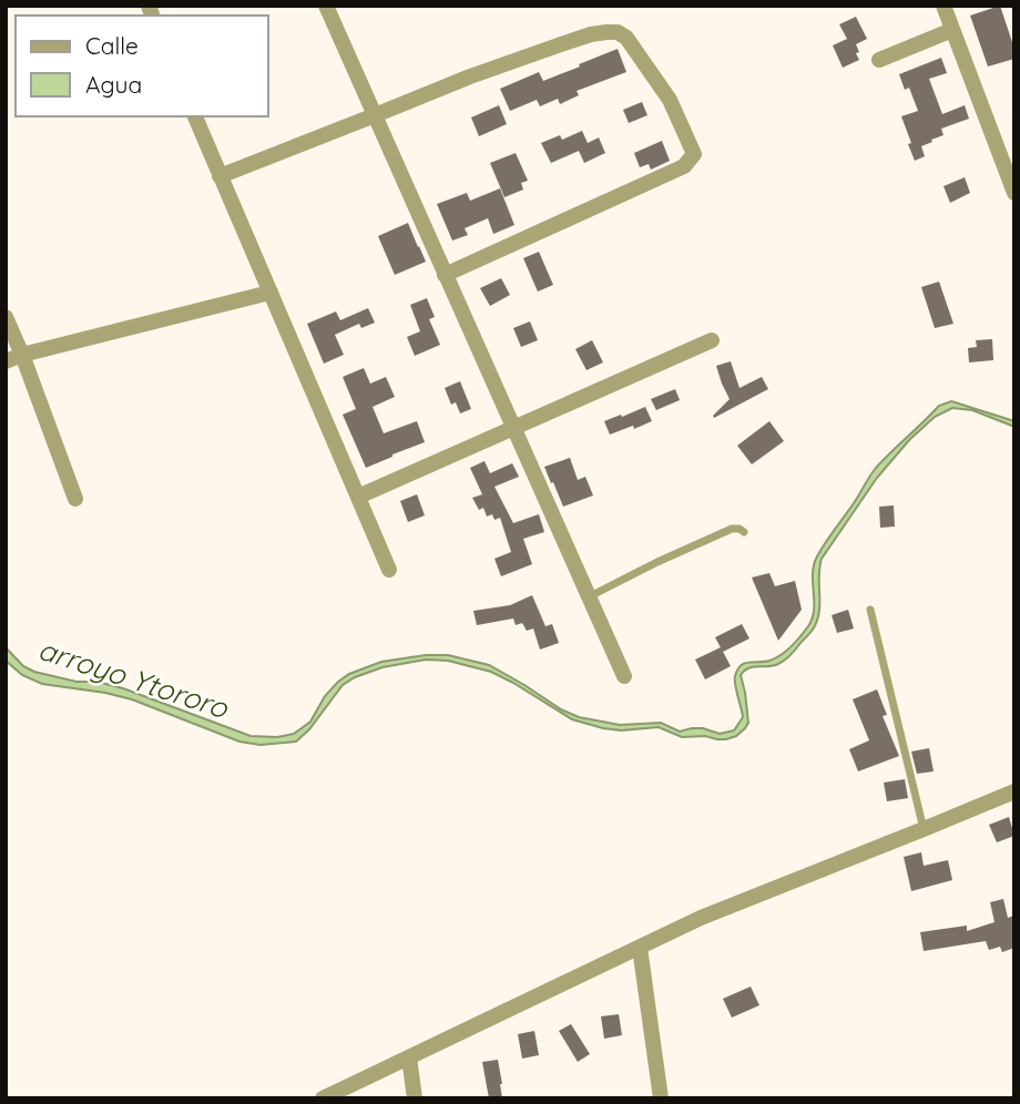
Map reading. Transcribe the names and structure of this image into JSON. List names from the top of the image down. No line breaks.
{"water":["arroyo Ytororo"],"legend":["Calle","Agua"]}
